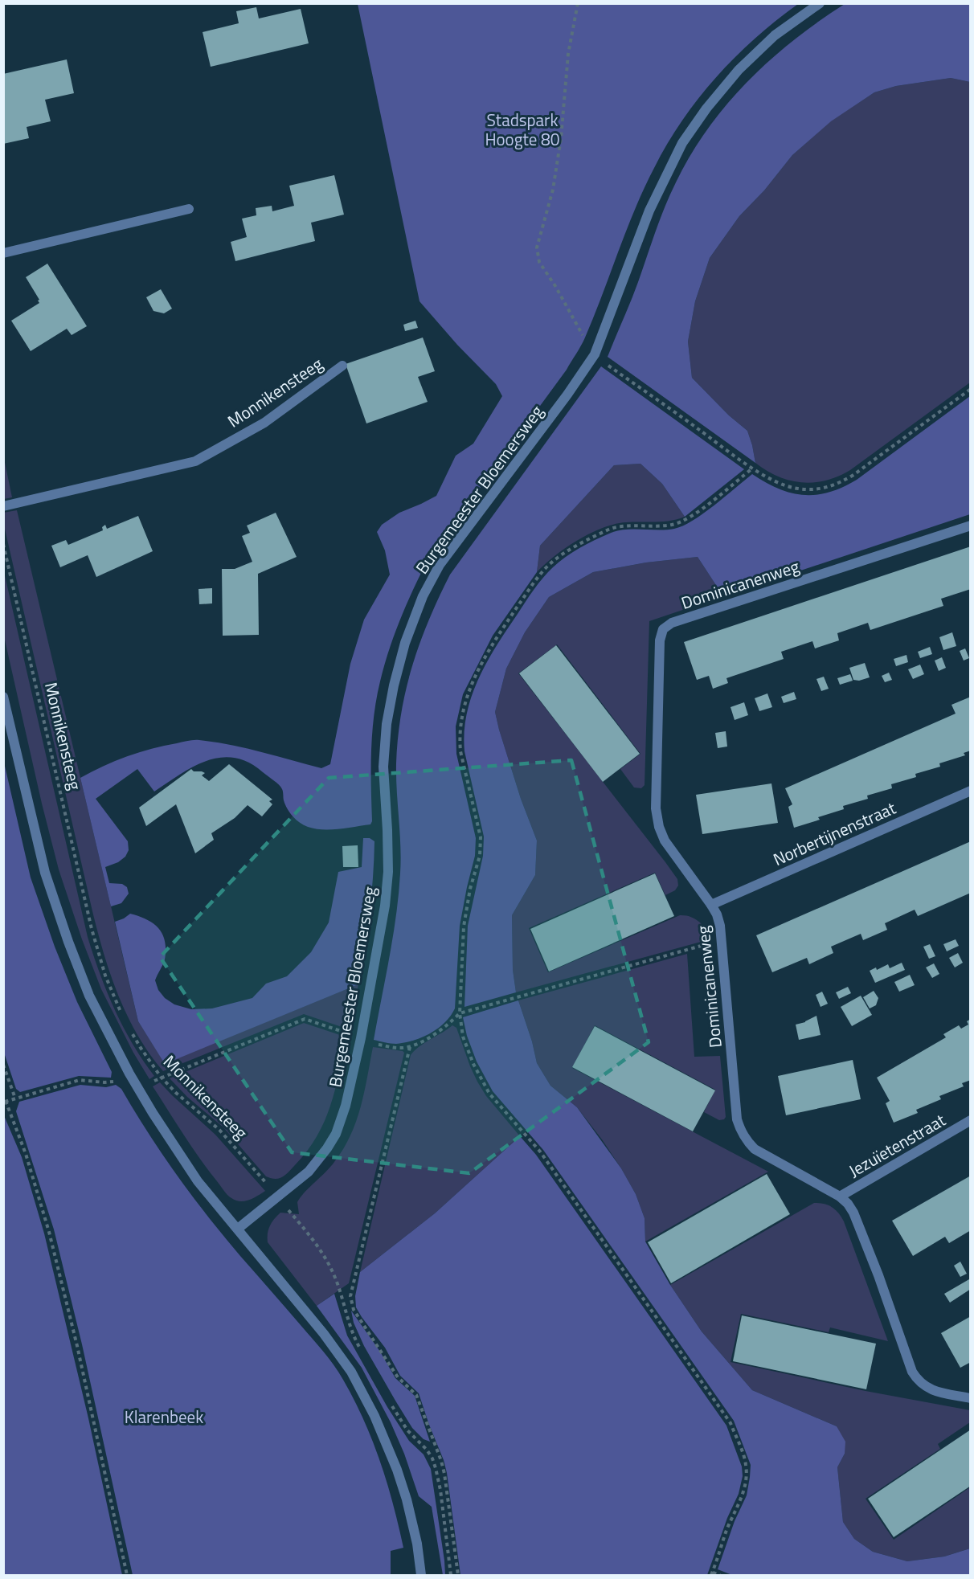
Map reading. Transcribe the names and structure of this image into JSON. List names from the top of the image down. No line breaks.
{"streets":{"street":["Monnikensteeg","Burgemeester Bloemersweg","Dominicanenweg","Norbertijnenstraat","Jezuïetenstraat"]},"crossings":[["Monnikensteeg","Burgemeester Bloemersweg"],["Dominicanenweg","Norbertijnenstraat"],["Dominicanenweg","Jezuïetenstraat"]],"parks":["Stadspark Hoogte 80","Klarenbeek"]}
